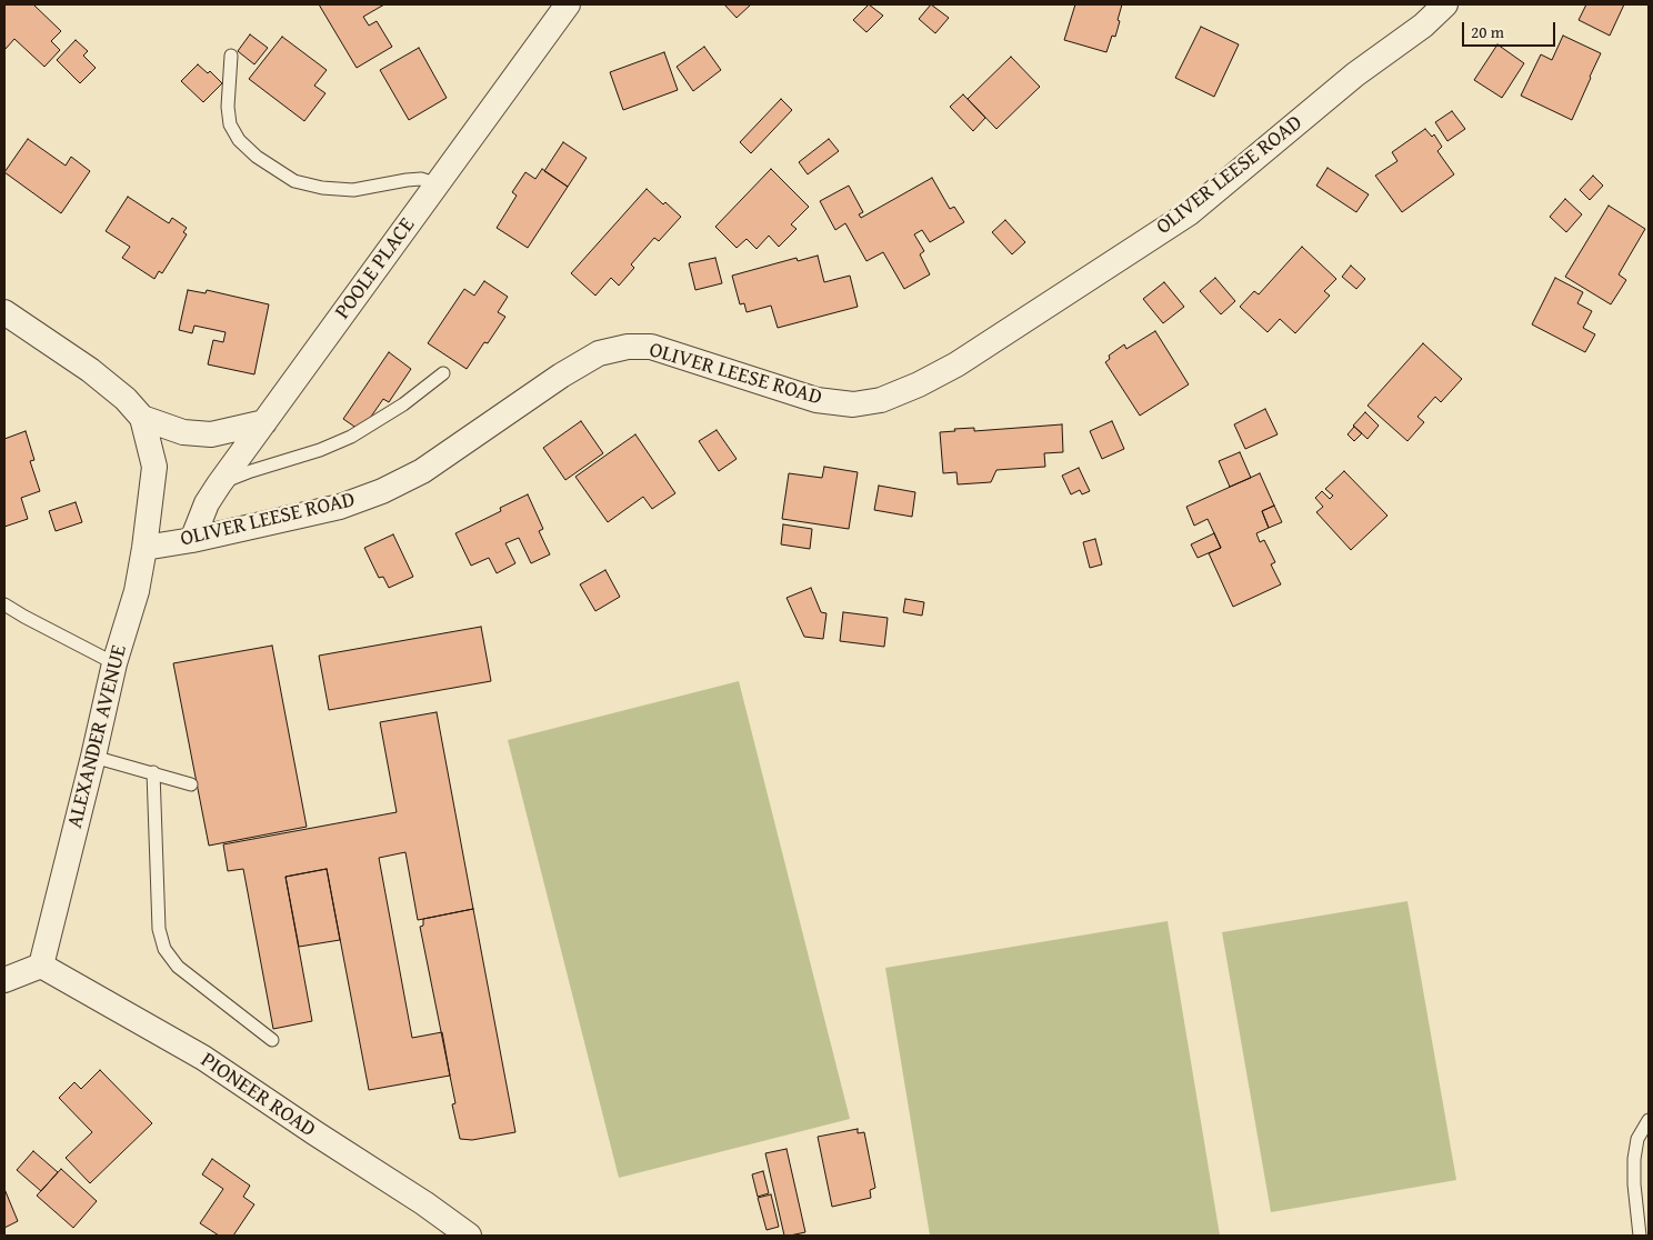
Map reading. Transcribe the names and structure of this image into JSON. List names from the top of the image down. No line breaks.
{"streets":{"street":["OLIVER LEESE ROAD","POOLE PLACE","ALEXANDER AVENUE","PIONEER ROAD"]},"crossings":[["OLIVER LEESE ROAD","POOLE PLACE"],["OLIVER LEESE ROAD","ALEXANDER AVENUE"],["ALEXANDER AVENUE","PIONEER ROAD"]],"scale_bar":"20 m"}
